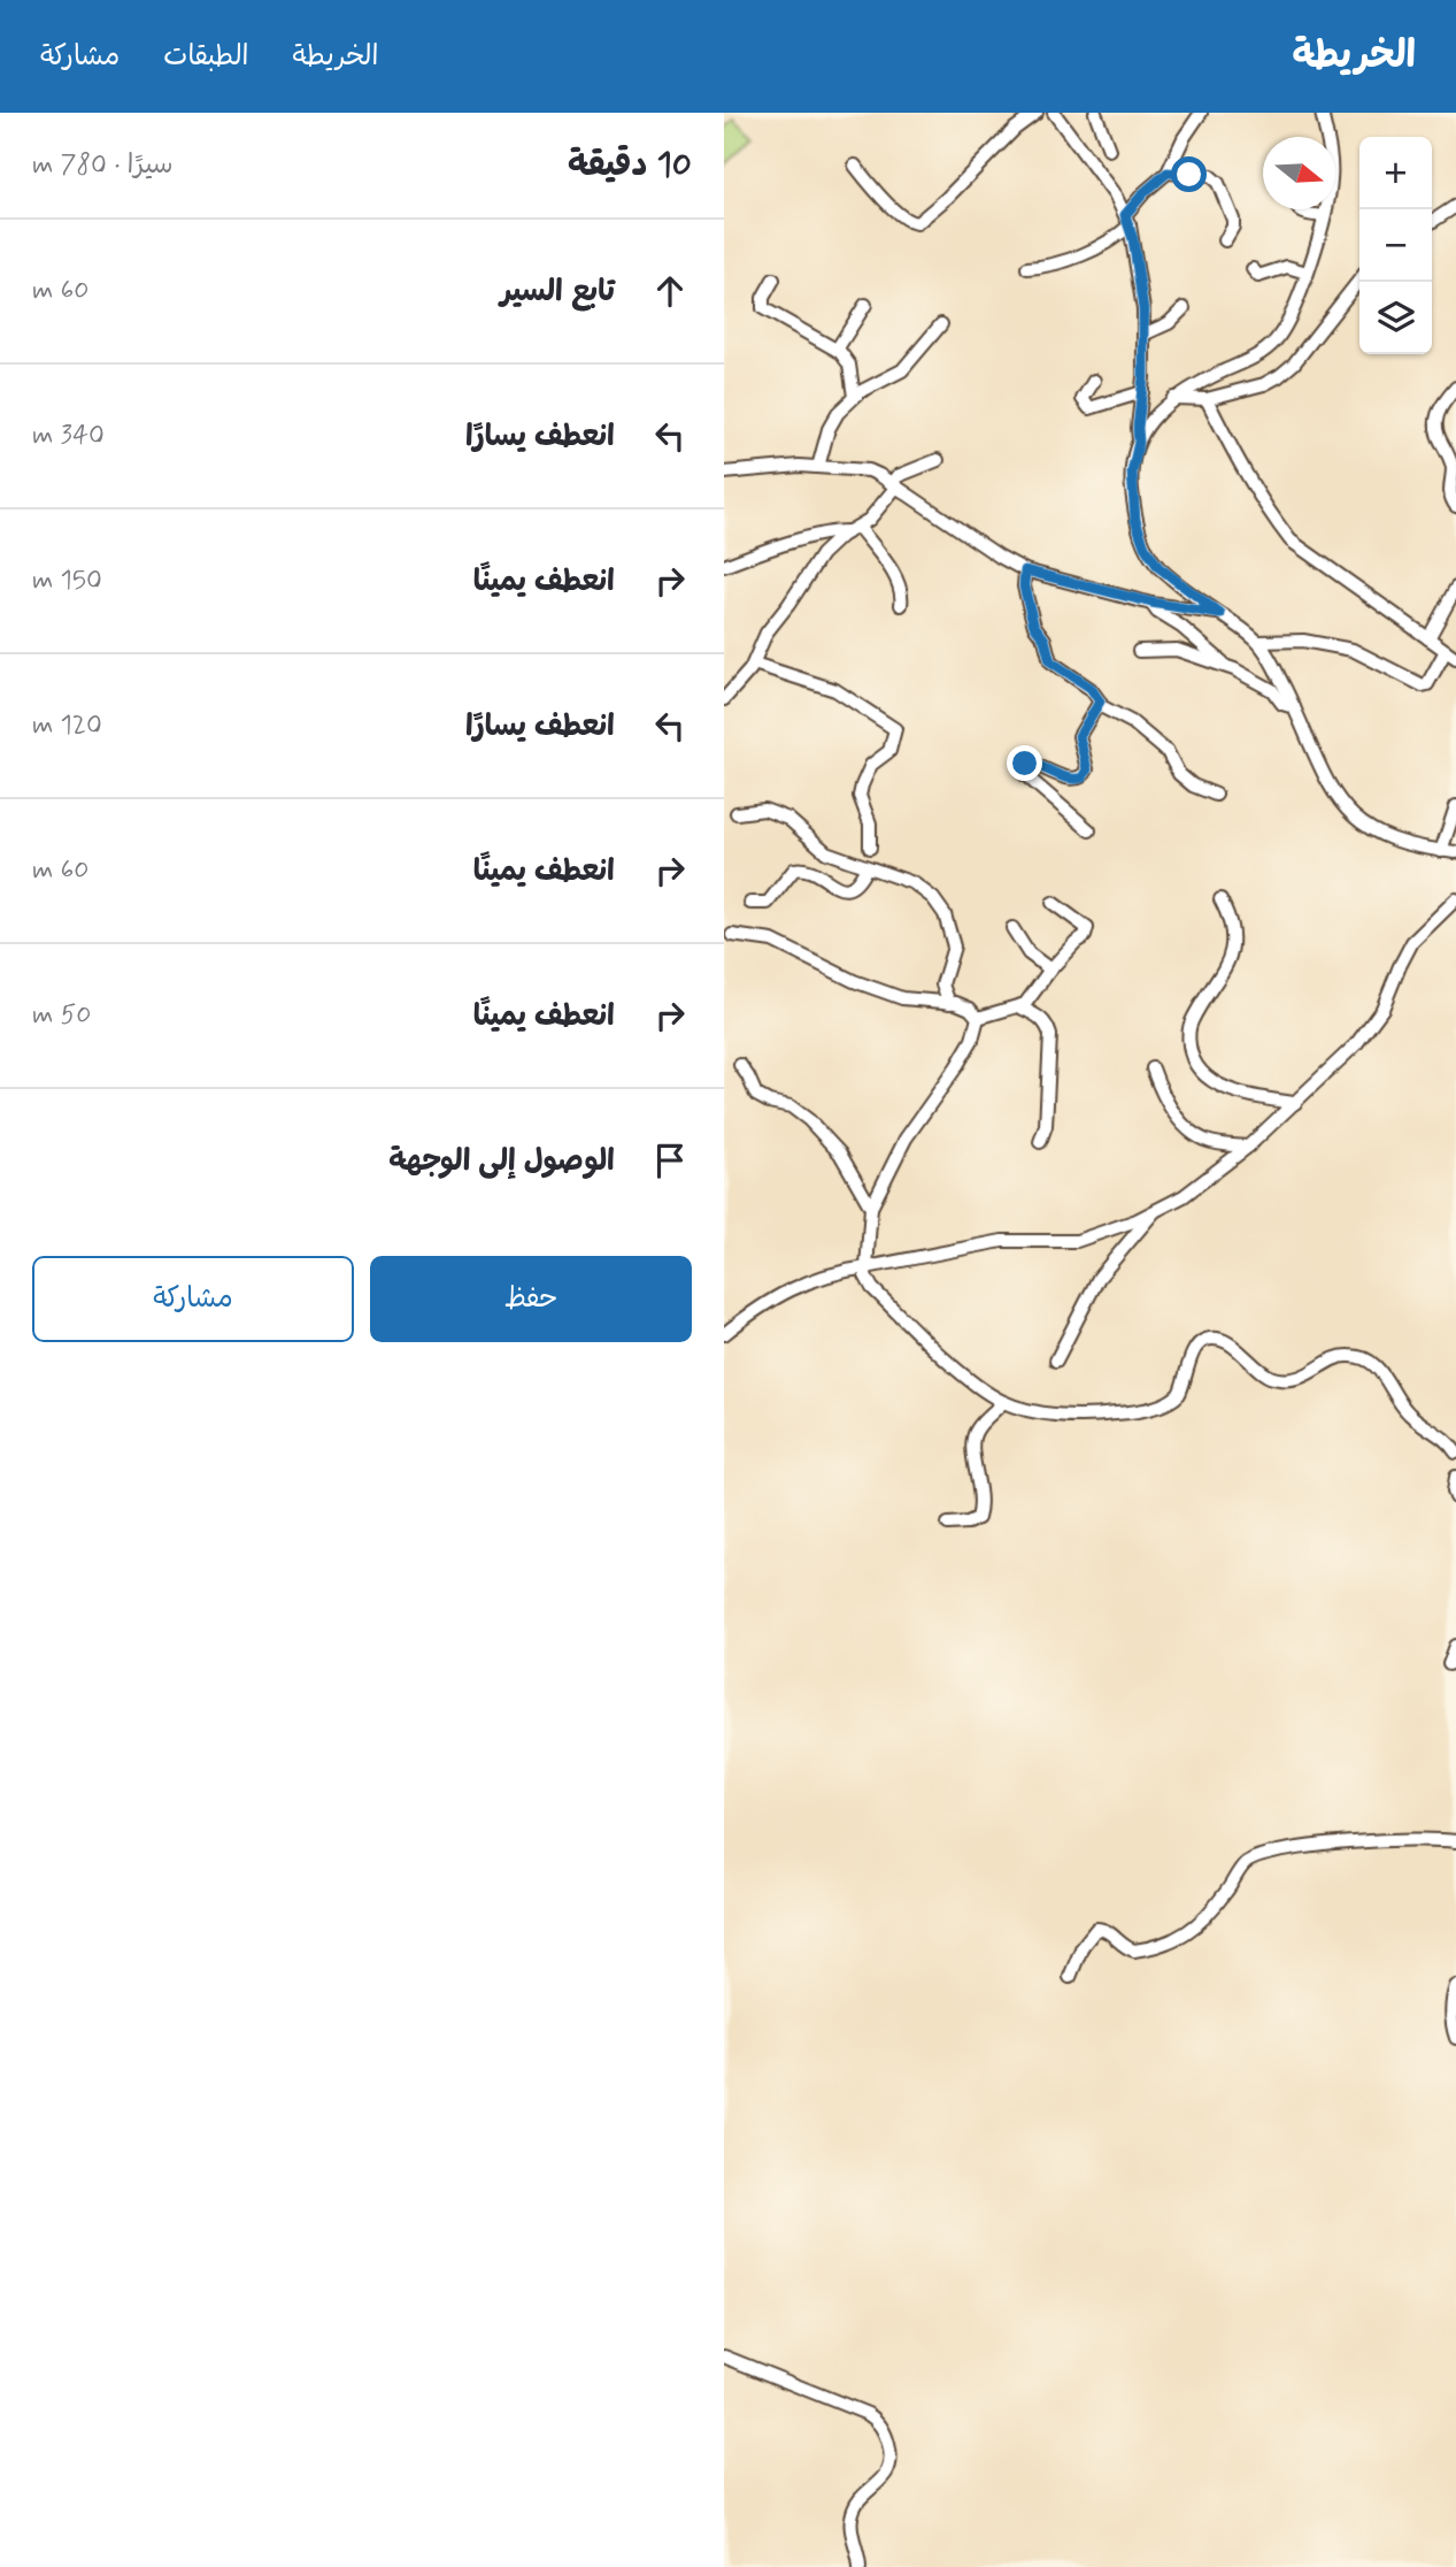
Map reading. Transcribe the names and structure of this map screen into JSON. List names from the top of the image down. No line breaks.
{"north":"right","page":{"header":"الخريطة","nav":["الخريطة","الطبقات","مشاركة"],"heading":["10 دقيقة","سيرًا · 780 m"],"map_buttons":["+","−"],"list":[["تابع السير","60 m"],["انعطف يسارًا","340 m"],["انعطف يمينًا","150 m"],["انعطف يسارًا","120 m"],["انعطف يمينًا","60 m"],["انعطف يمينًا","50 m"],"الوصول إلى الوجهة"],"buttons":["حفظ","مشاركة"]}}
